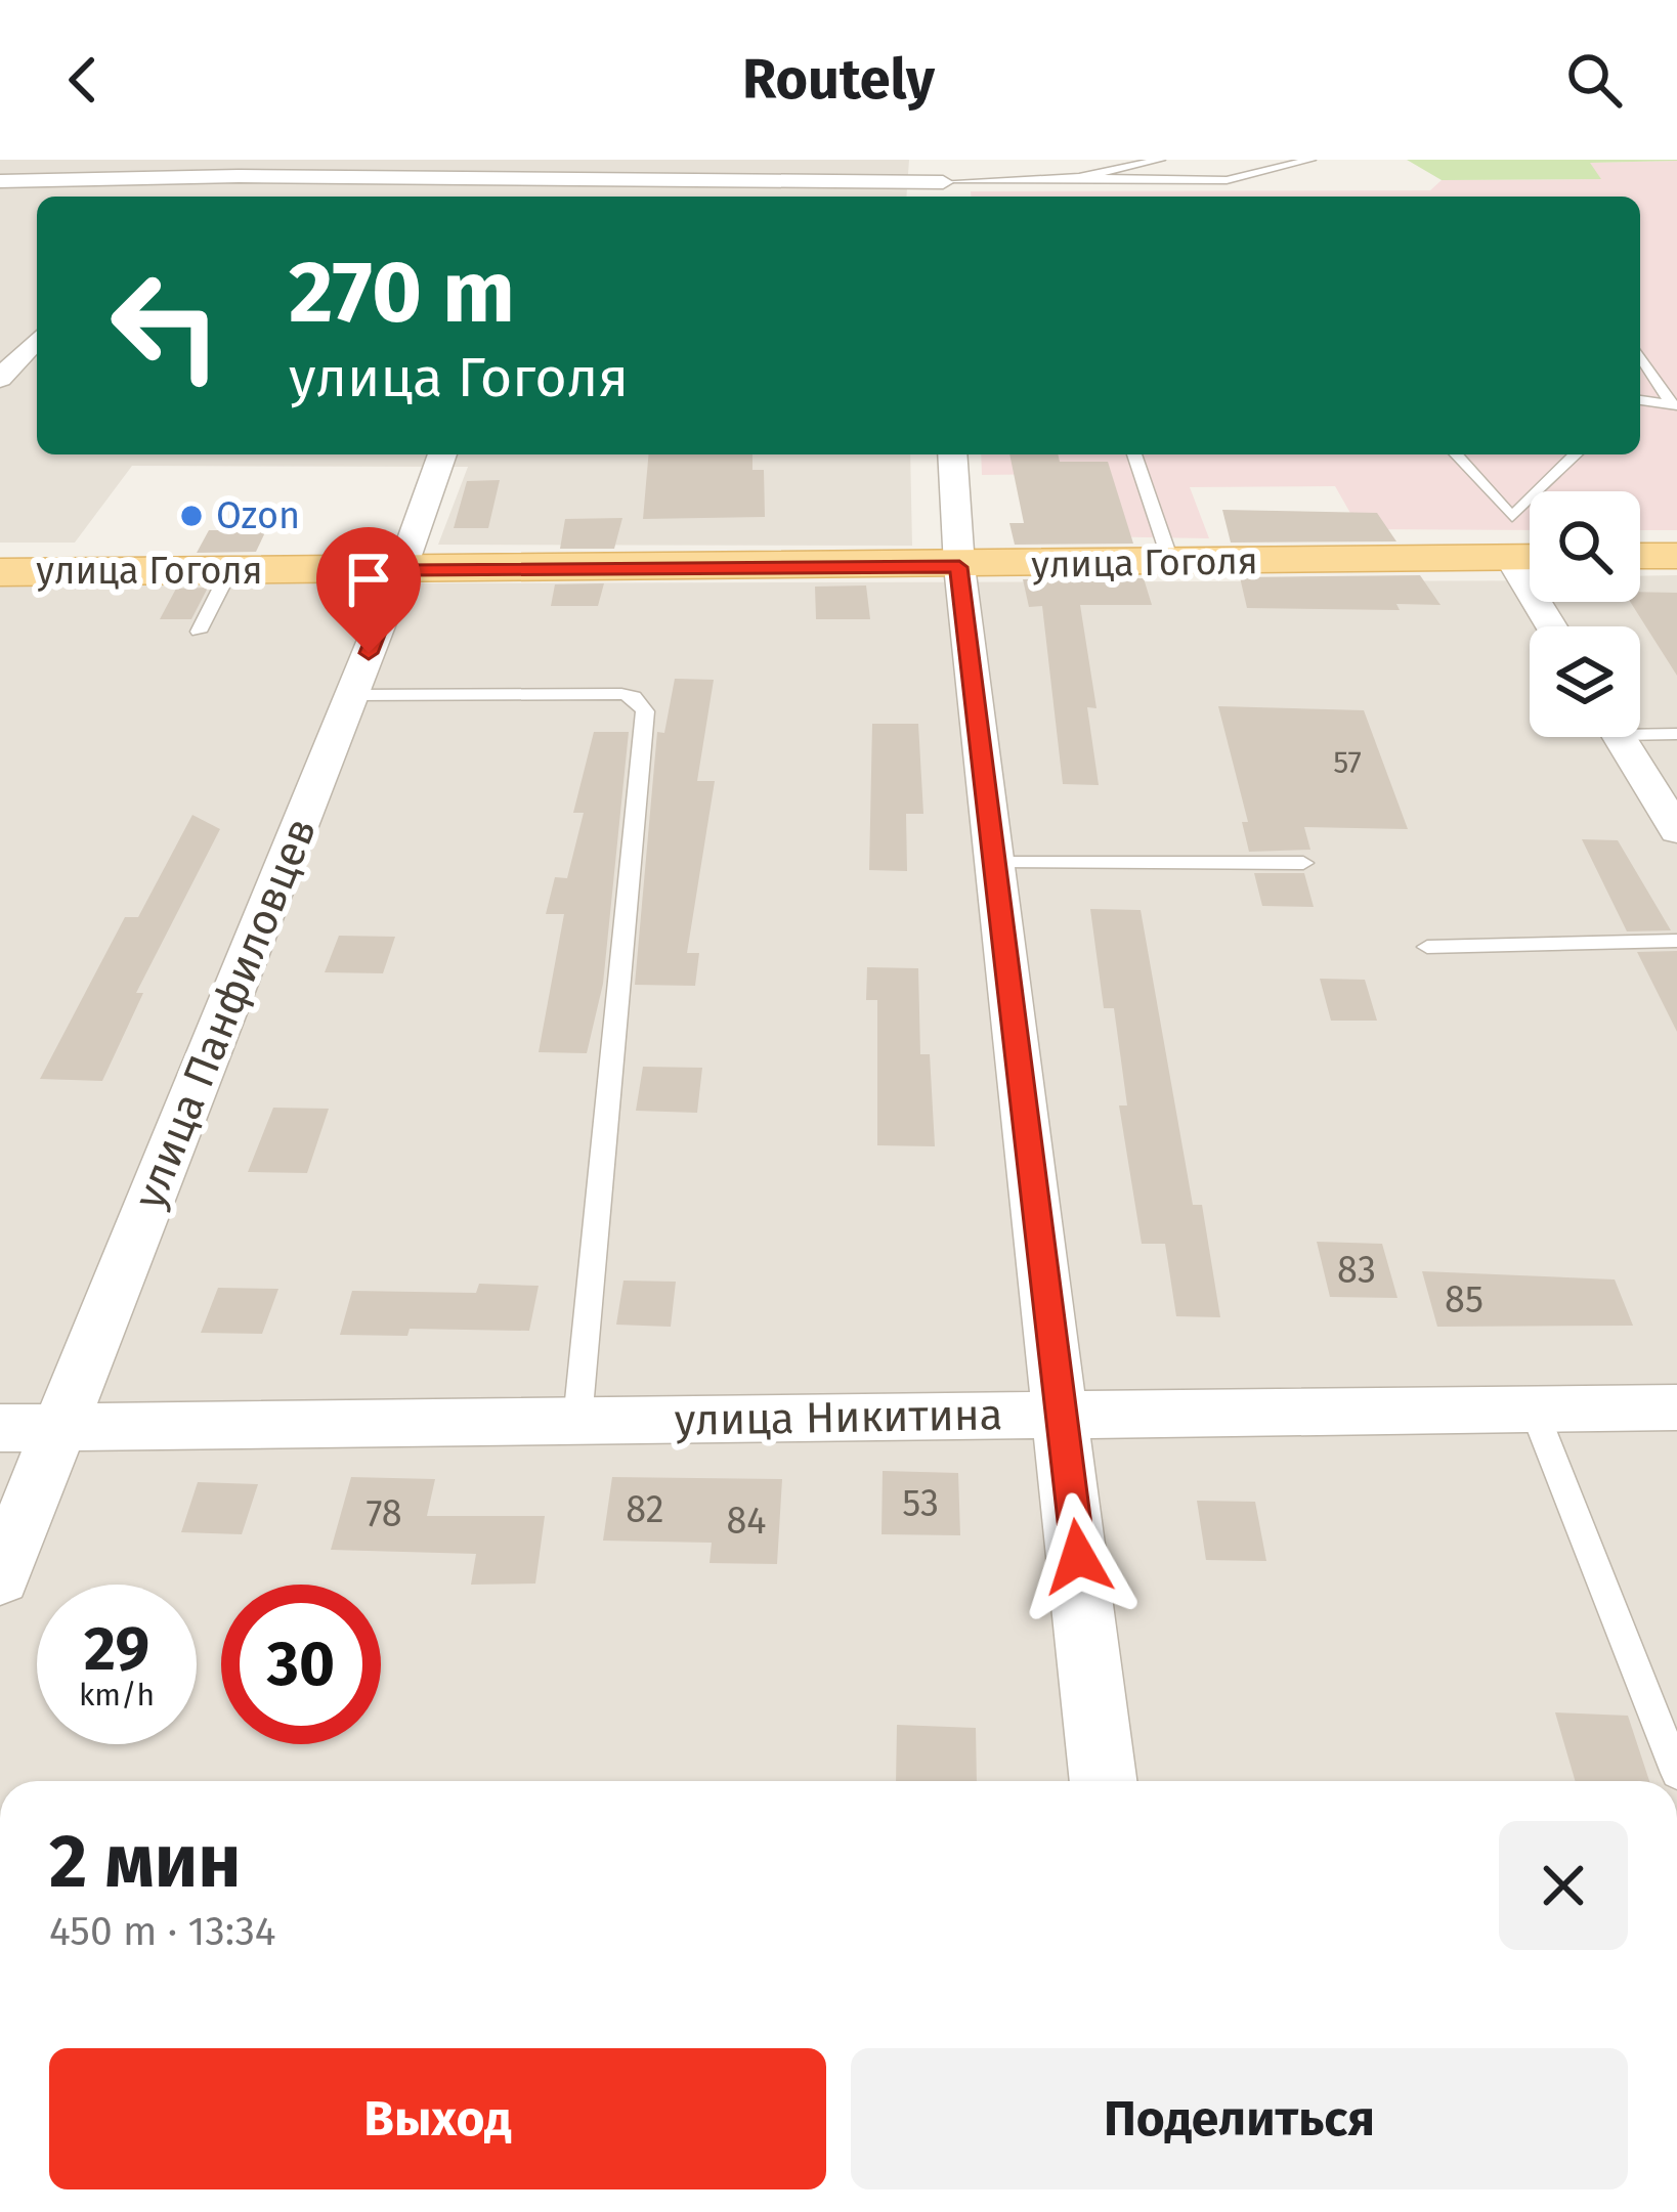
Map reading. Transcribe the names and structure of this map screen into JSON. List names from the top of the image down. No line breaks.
{"streets":{"main road":["улица Гоголя"],"street":["улица Панфиловцев","улица Никитина"]},"crossings":[["улица Гоголя","улица Панфиловцев"],["улица Панфиловцев","улица Никитина"]],"places":["Ozon"],"house_numbers":["57","83","85","53","82","78","84"],"page":{"header":"Routely","turn":["270 m","улица Гоголя"],"speed":"29 km/h","limit":"30","heading":["2 мин","450 m · 13:34"],"buttons":["Выход","Поделиться"]}}
